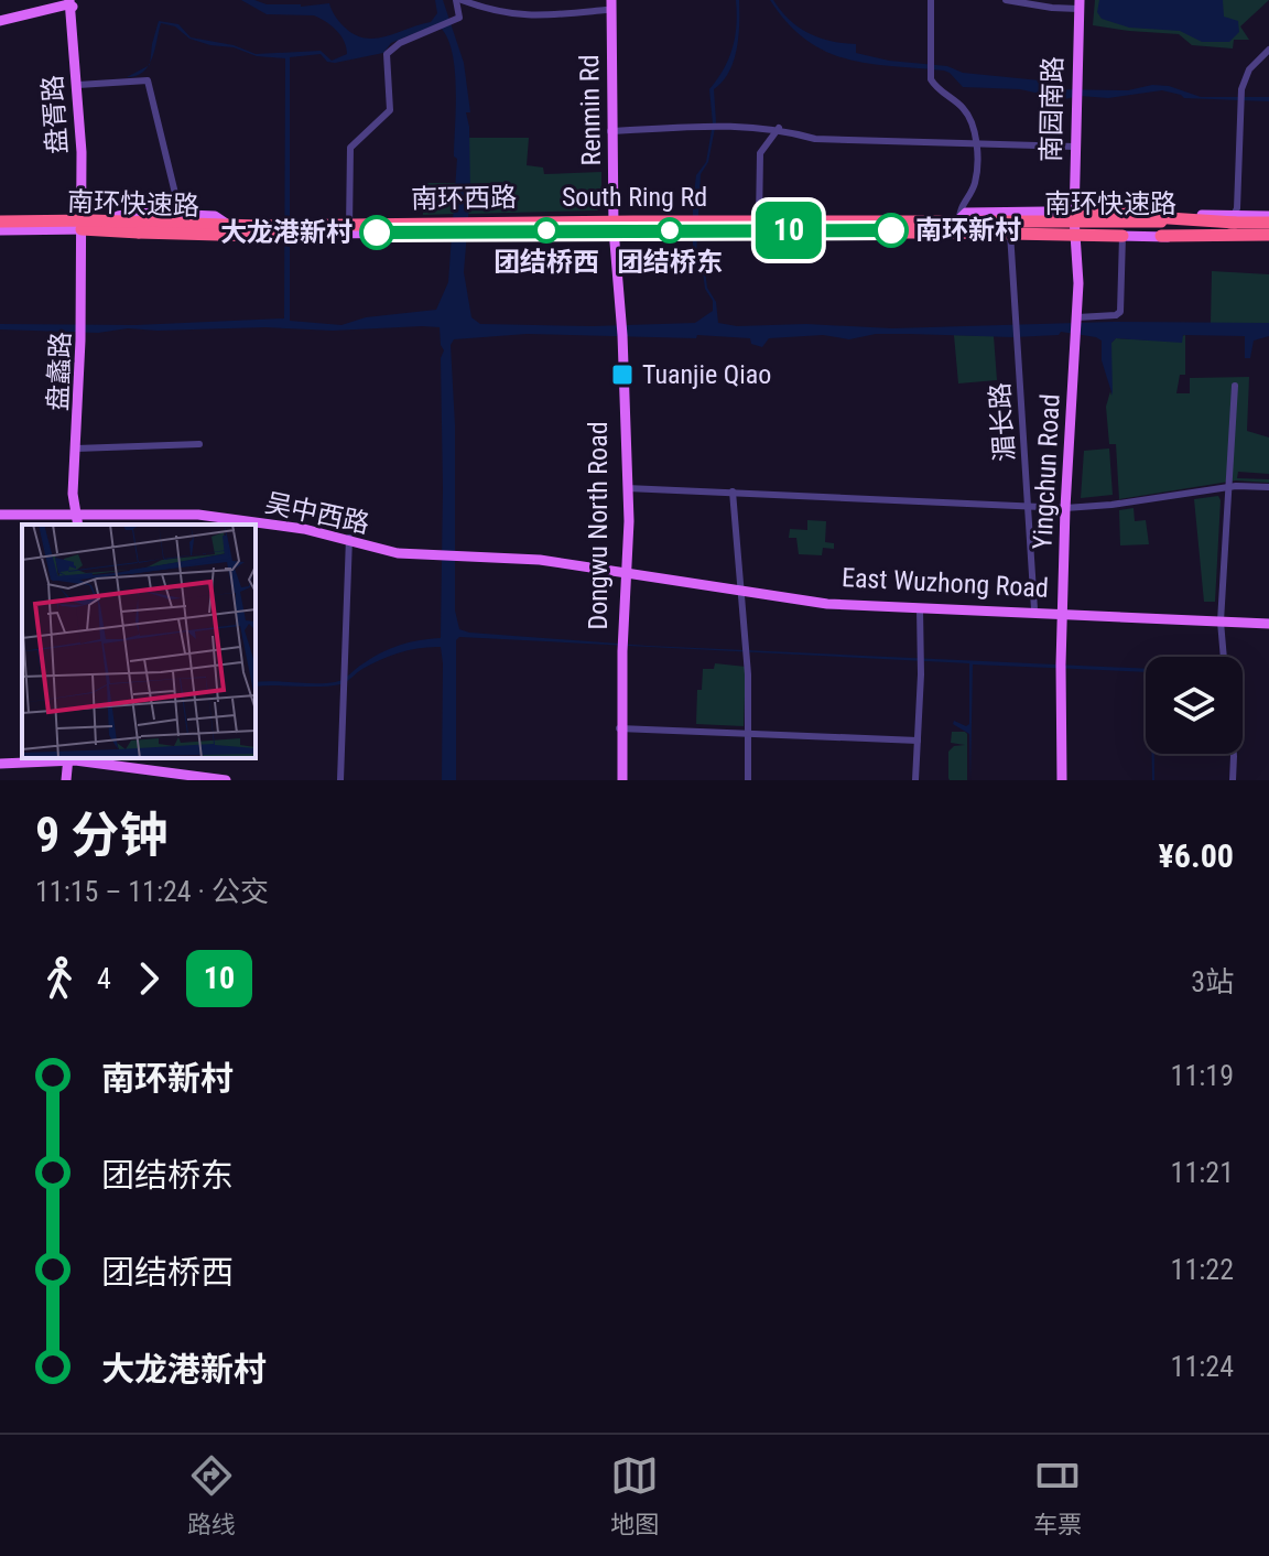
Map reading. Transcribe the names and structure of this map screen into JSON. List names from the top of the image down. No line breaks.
{"streets":{"highway":["South Ring Rd","南环快速路"],"main road":["南园南路","Renmin Rd","盘胥路","南环西路","盘蠡路","Yingchun Road","吴中西路","Dongwu North Road","East Wuzhong Road"],"street":["湄长路"]},"crossings":[["南园南路","Yingchun Road"],["Renmin Rd","南环西路"],["Renmin Rd","Dongwu North Road"],["盘胥路","南环西路"],["盘胥路","盘蠡路"],["South Ring Rd","南环快速路"],["南环西路","南环快速路"],["南环西路","盘蠡路"],["南环西路","Dongwu North Road"],["盘蠡路","吴中西路"],["湄长路","East Wuzhong Road"],["Yingchun Road","East Wuzhong Road"],["吴中西路","Dongwu North Road"],["吴中西路","East Wuzhong Road"],["Dongwu North Road","East Wuzhong Road"]],"places":{"other":["团结桥西","团结桥东","南环新村","大龙港新村"],"transit":["Tuanjie Qiao"]},"lines":["bus line 10"],"page":{"on_map":"10","heading":["9 分钟","11:15 – 11:24 · 公交","¥6.00"],"legs":["4","10","3站"],"list":[{"name":"南环新村","value":"11:19"},{"name":"团结桥东","value":"11:21"},{"name":"团结桥西","value":"11:22"},{"name":"大龙港新村","value":"11:24"}],"tabs":["路线","地图","车票"]}}
